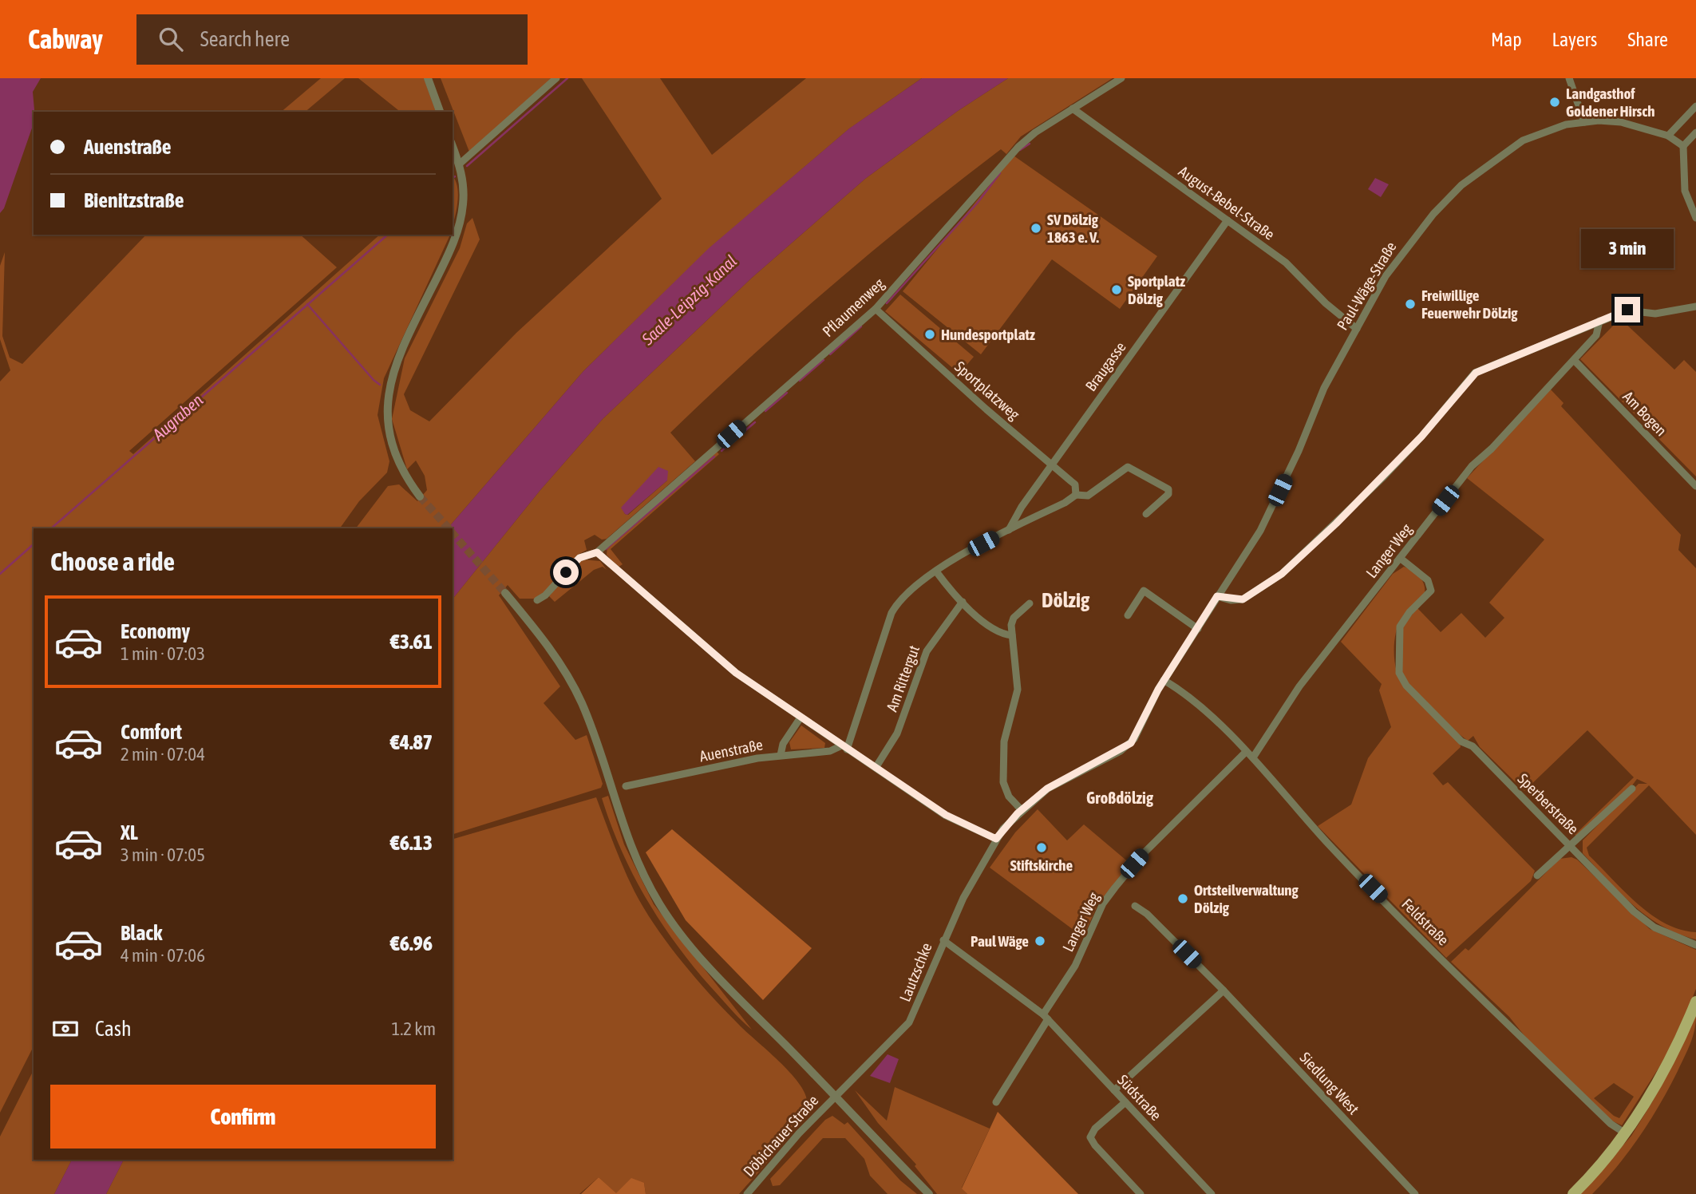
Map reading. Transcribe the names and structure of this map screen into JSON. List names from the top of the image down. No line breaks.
{"streets":{"street":["August-Bebel-Straße","Paul-Wäge-Straße","Pflaumenweg","Braugasse","Sportplatzweg","Am Bogen","Langer Weg","Am Rittergut","Auenstraße","Sperberstraße","Feldstraße","Lautzschke","Siedlung West","Südstraße","Döbichauer Straße"]},"crossings":[["August-Bebel-Straße","Paul-Wäge-Straße"],["August-Bebel-Straße","Pflaumenweg"],["August-Bebel-Straße","Braugasse"],["Paul-Wäge-Straße","Feldstraße"],["Paul-Wäge-Straße","Lautzschke"],["Pflaumenweg","Sportplatzweg"],["Braugasse","Sportplatzweg"],["Am Bogen","Langer Weg"],["Langer Weg","Sperberstraße"],["Langer Weg","Feldstraße"],["Langer Weg","Südstraße"],["Lautzschke","Südstraße"],["Lautzschke","Döbichauer Straße"]],"districts":["Dölzig","Großdölzig"],"water":["Saale-Leipzig-Kanal","Augraben"],"places":["Landgasthof Goldener Hirsch","SV Dölzig 1863 e. V.","Sportplatz Dölzig","Freiwillige Feuerwehr Dölzig","Hundesportplatz","Stiftskirche","Ortsteilverwaltung Dölzig","Paul Wäge"],"page":{"header":"Cabway","search":"Search here","nav":["Map","Layers","Share"],"banner":["Auenstraße","Bienitzstraße"],"bubble":"3 min","heading":"Choose a ride","list":[{"name":"Economy","note":"1 min · 07:03","value":"€3.61"},{"name":"Comfort","note":"2 min · 07:04","value":"€4.87"},{"name":"XL","note":"3 min · 07:05","value":"€6.13"},{"name":"Black","note":"4 min · 07:06","value":"€6.96"}],"pay":["Cash","1.2 km"],"buttons":"Confirm"}}
